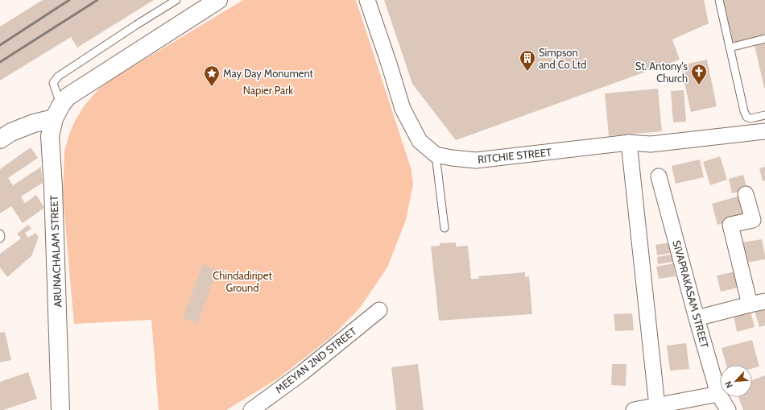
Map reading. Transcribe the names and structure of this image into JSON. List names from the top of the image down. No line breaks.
{"streets":{"main road":["ARUNACHALAM STREET"],"street":["RITCHIE STREET","SIVAPRAKASAM STREET","MEEYAN 2ND STREET"]},"parks":["Napier Park","Chindadiripet Ground"],"places":{"building":["Simpson and Co Ltd"],"church":["St. Antony's Church"],"place":["May Day Monument"]},"north":"bottom left"}
